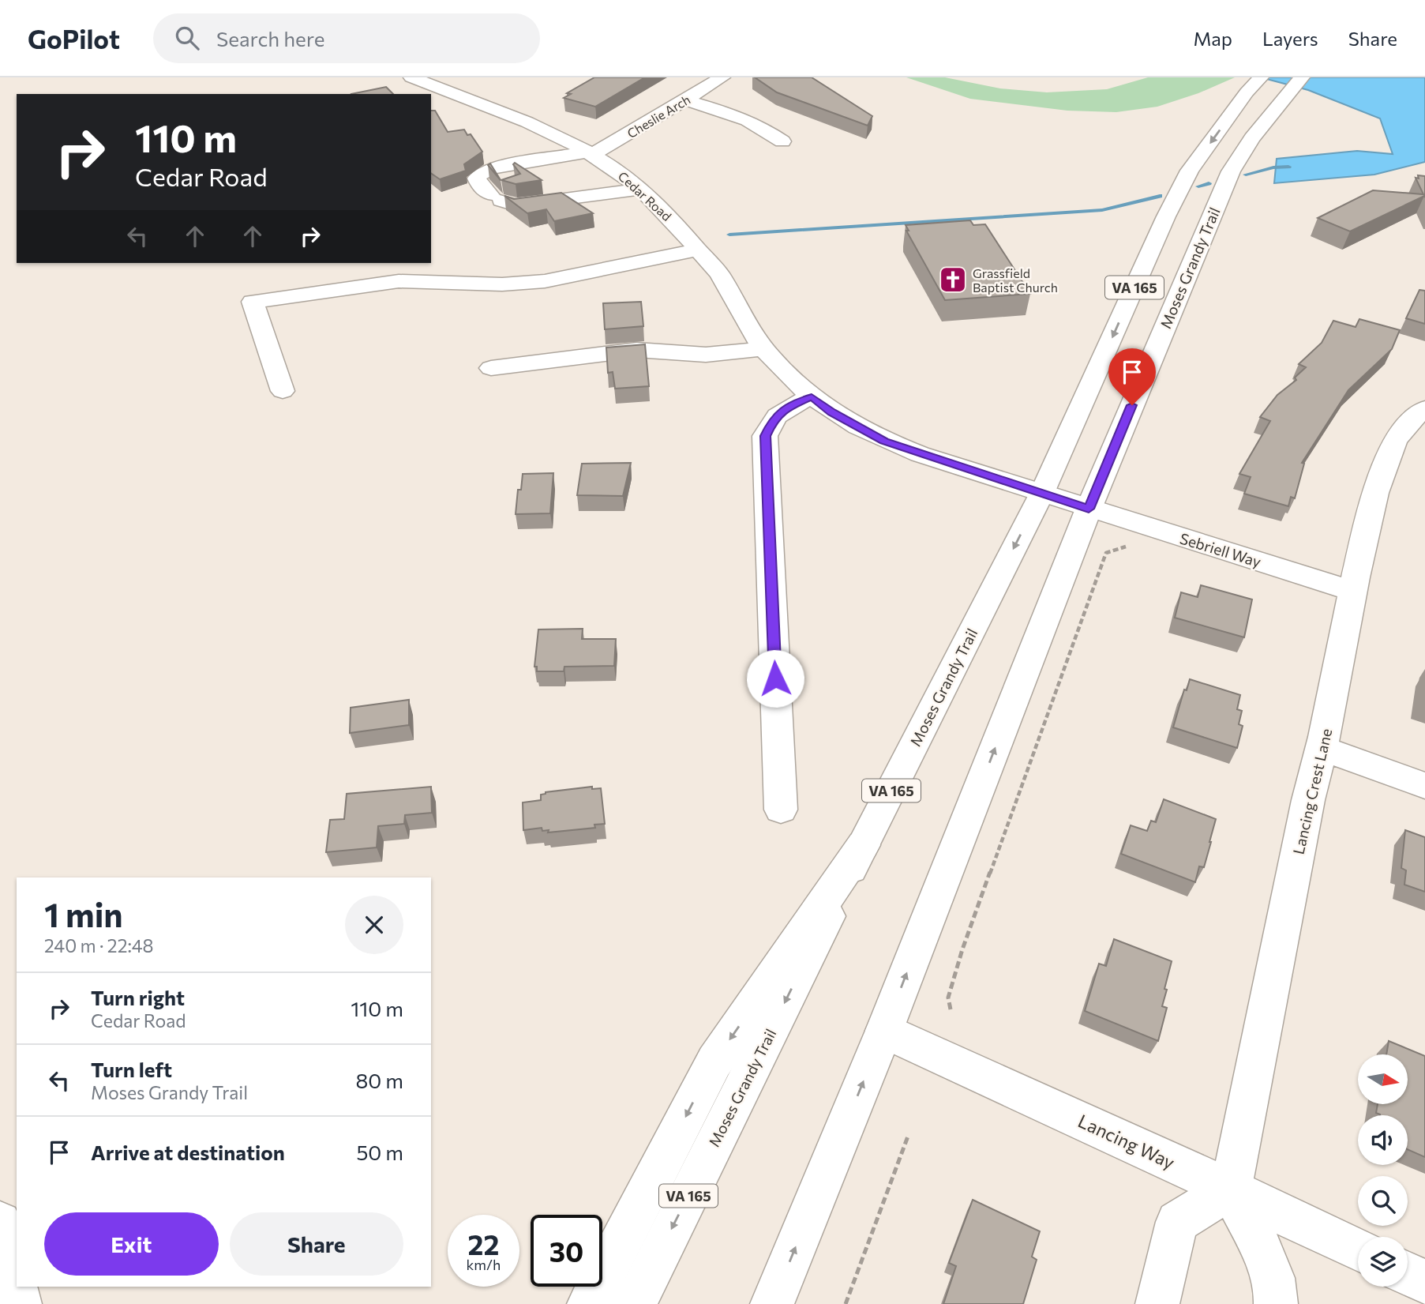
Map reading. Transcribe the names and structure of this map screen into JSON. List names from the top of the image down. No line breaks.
{"streets":{"main road":["Cheslie Arch","Cedar Road","Moses Grandy Trail","VA 165","Sebriell Way","Lancing Crest Lane","Lancing Way"]},"crossings":[["Cheslie Arch","Cedar Road"],["Cedar Road","Moses Grandy Trail"],["Cedar Road","Sebriell Way"],["Moses Grandy Trail","Sebriell Way"],["Moses Grandy Trail","Lancing Way"],["Sebriell Way","Lancing Crest Lane"],["Lancing Crest Lane","Lancing Way"]],"places":{"church":["Grassfield Baptist Church"]},"north":"right","page":{"header":"GoPilot","search":"Search here","nav":["Map","Layers","Share"],"turn":["110 m","Cedar Road"],"heading":["1 min","240 m · 22:48"],"list":[{"name":"Turn right","note":"Cedar Road","value":"110 m"},{"name":"Turn left","note":"Moses Grandy Trail","value":"80 m"},{"name":"Arrive at destination","value":"50 m"}],"buttons":["Exit","Share"],"speed":"22 km/h","limit":"30"}}
